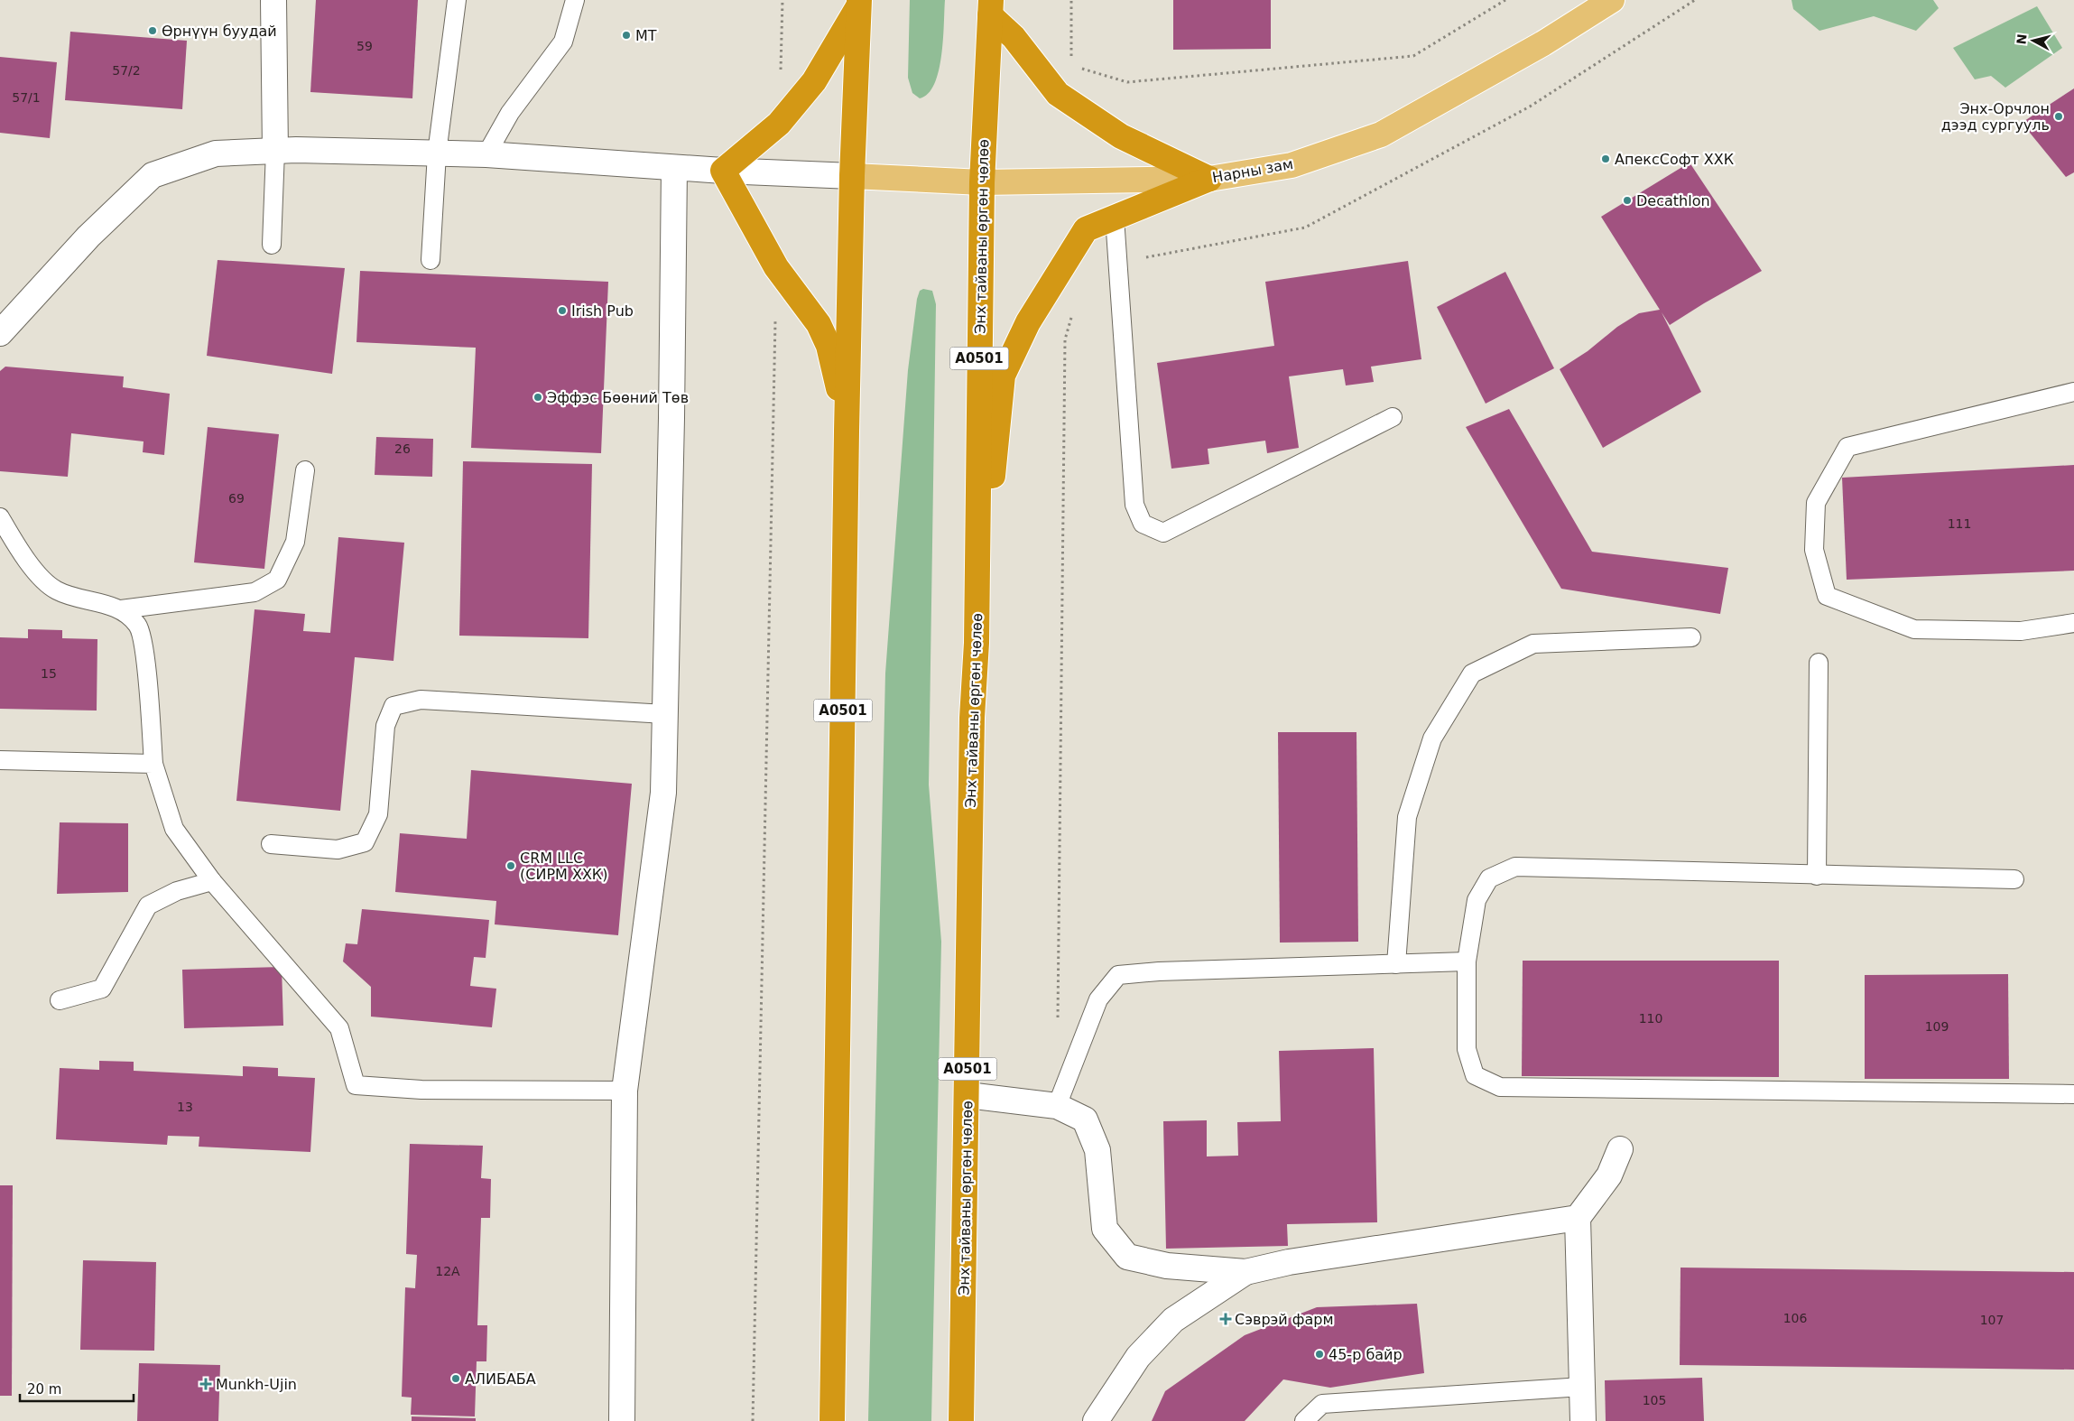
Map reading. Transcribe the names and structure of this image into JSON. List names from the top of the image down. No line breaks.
{"streets":{"highway":["Энх тайваны өргөн чөлөө","A0501"],"main road":["Нарны зам"]},"crossings":[["Нарны зам","Энх тайваны өргөн чөлөө"],["Нарны зам","A0501"]],"places":{"other":["Өрнүүн буудай","МТ","Энх-Орчлон дээд сургууль","АпексСофт ХХК","Decathlon","Irish Pub","Эффэс Бөөний Төв","CRM LLC (СИРМ ХХК)","45-р байр","АЛИБАБА"],"health":["Сэврэй фарм","Munkh-Ujin"]},"house_numbers":["59","57/2","57/1","26","69","111","15","110","109","13","12А","106","107","105"],"scale_bar":"20 m","north":"left"}
